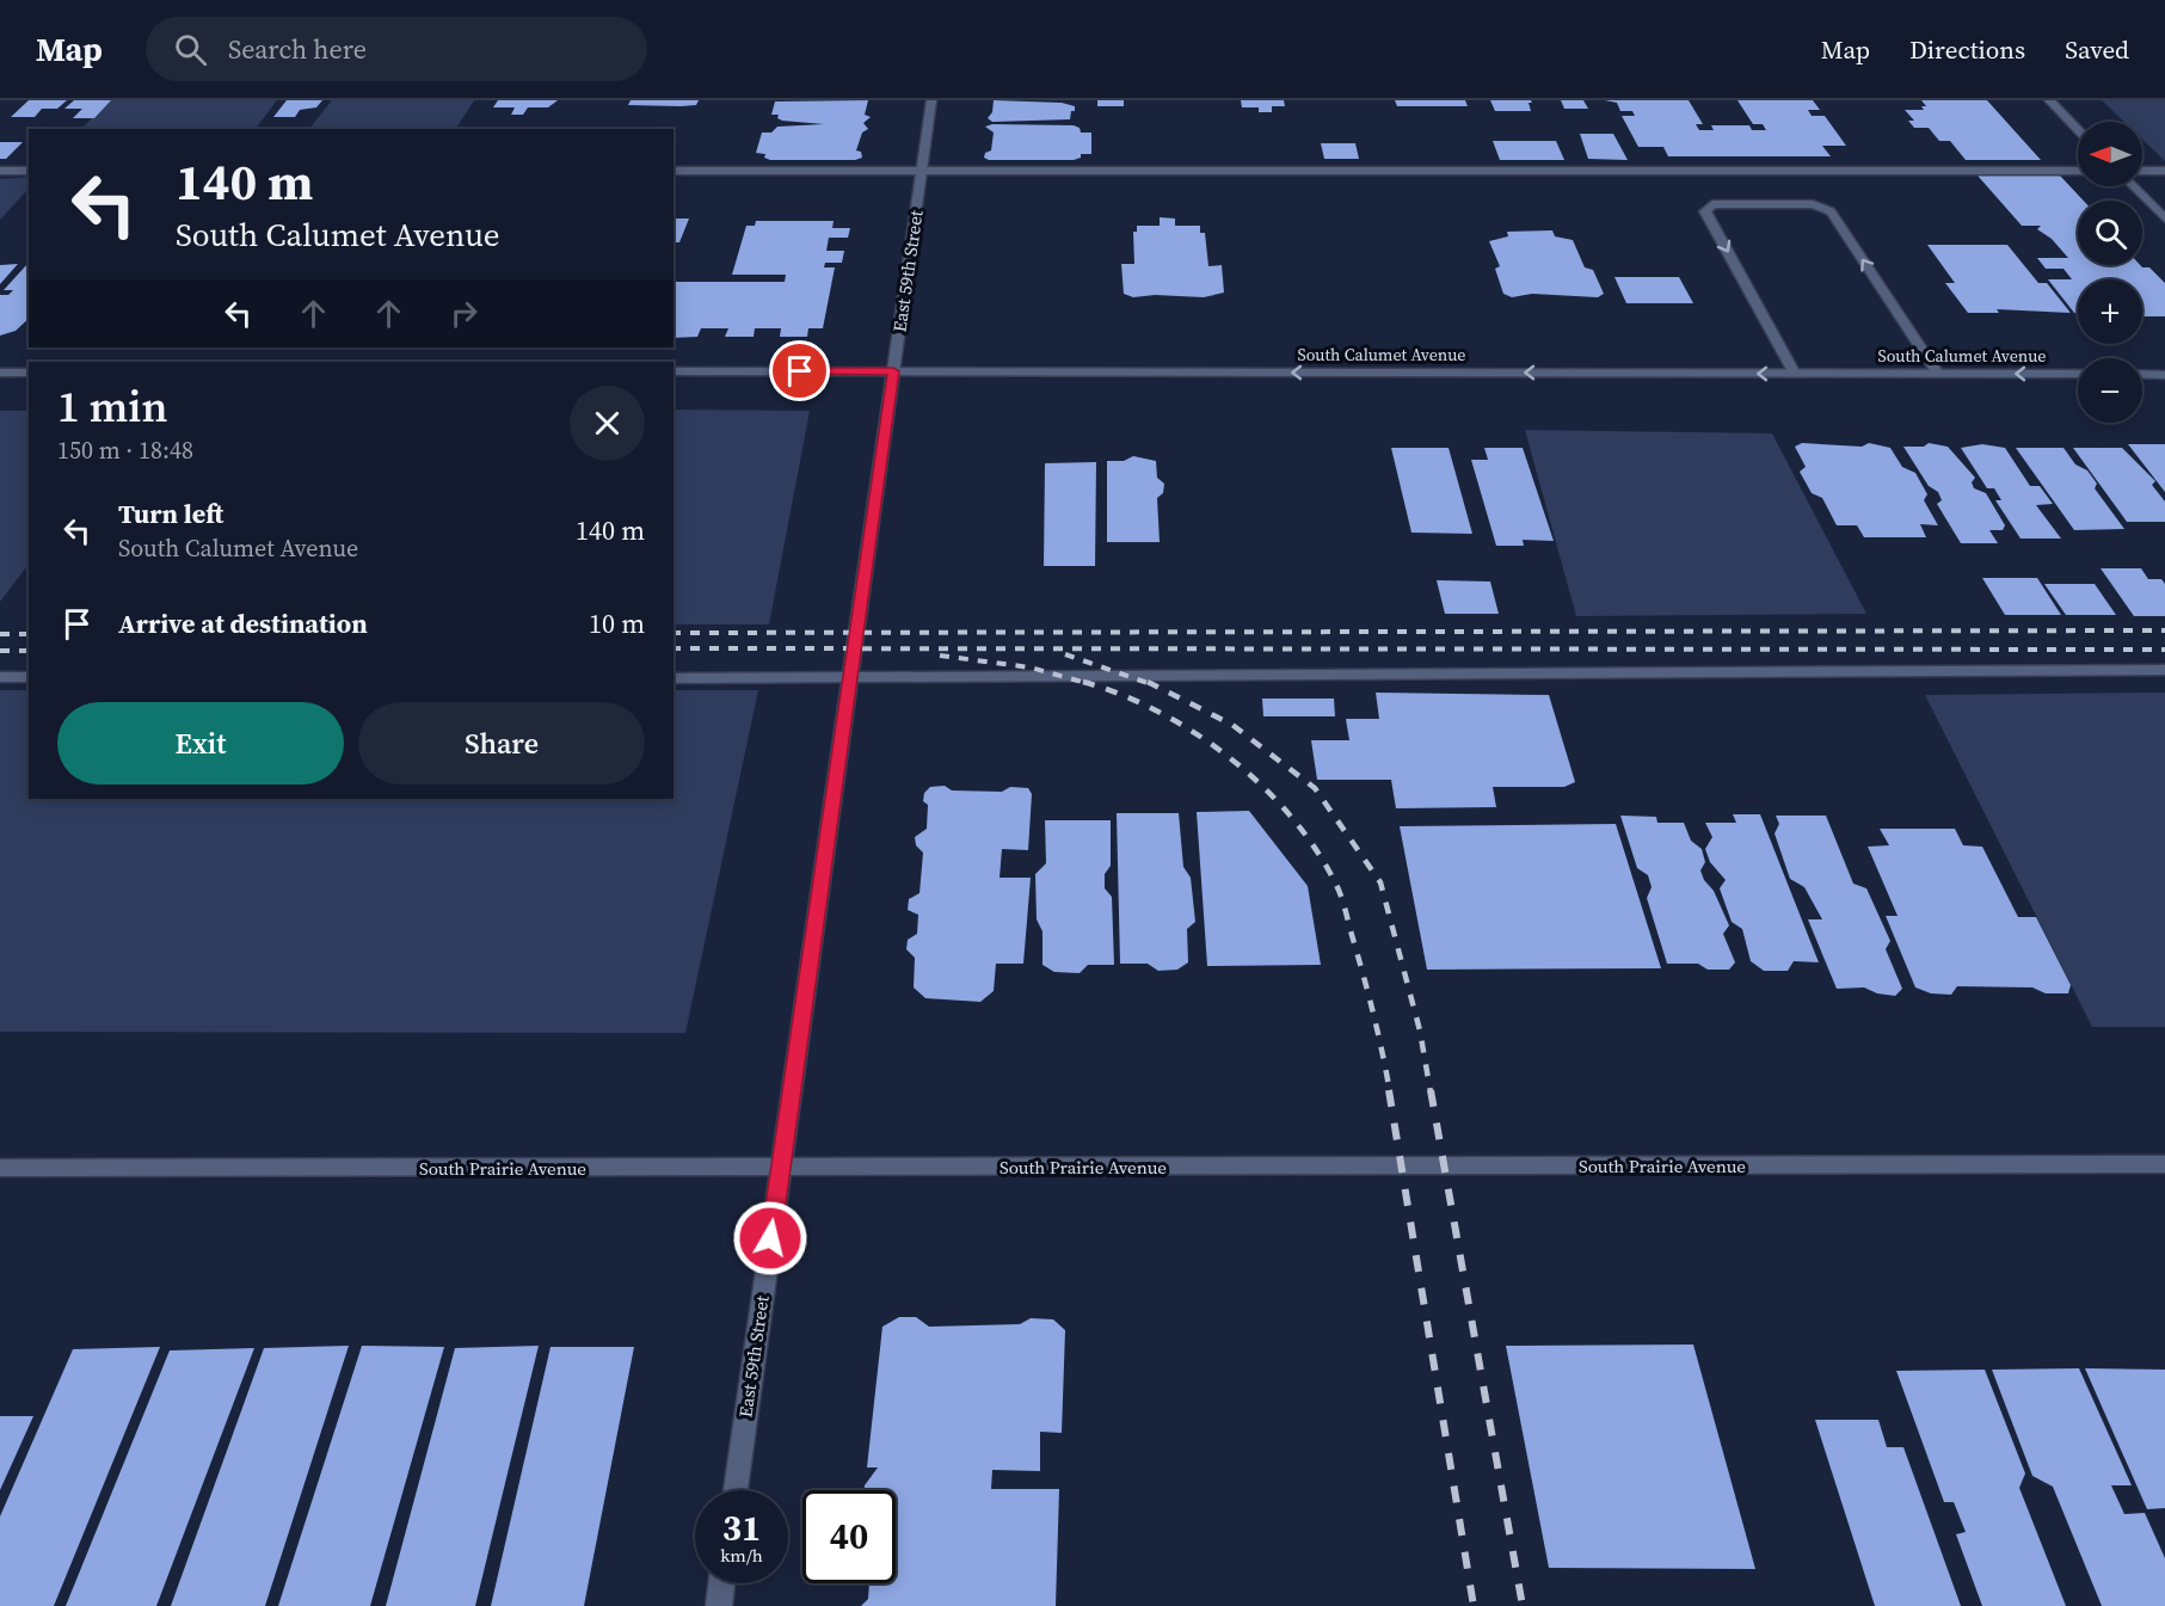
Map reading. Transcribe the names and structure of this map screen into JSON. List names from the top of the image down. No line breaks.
{"streets":{"street":["East 59th Street","South Calumet Avenue","South Prairie Avenue"]},"crossings":[["East 59th Street","South Calumet Avenue"],["East 59th Street","South Prairie Avenue"]],"one_way":["South Calumet Avenue"],"north":"left","page":{"header":"Map","search":"Search here","nav":["Map","Directions","Saved"],"map_buttons":["+","−"],"turn":["140 m","South Calumet Avenue"],"heading":["1 min","150 m · 18:48"],"list":[{"name":"Turn left","note":"South Calumet Avenue","value":"140 m"},{"name":"Arrive at destination","value":"10 m"}],"buttons":["Exit","Share"],"speed":"31 km/h","limit":"40"}}
